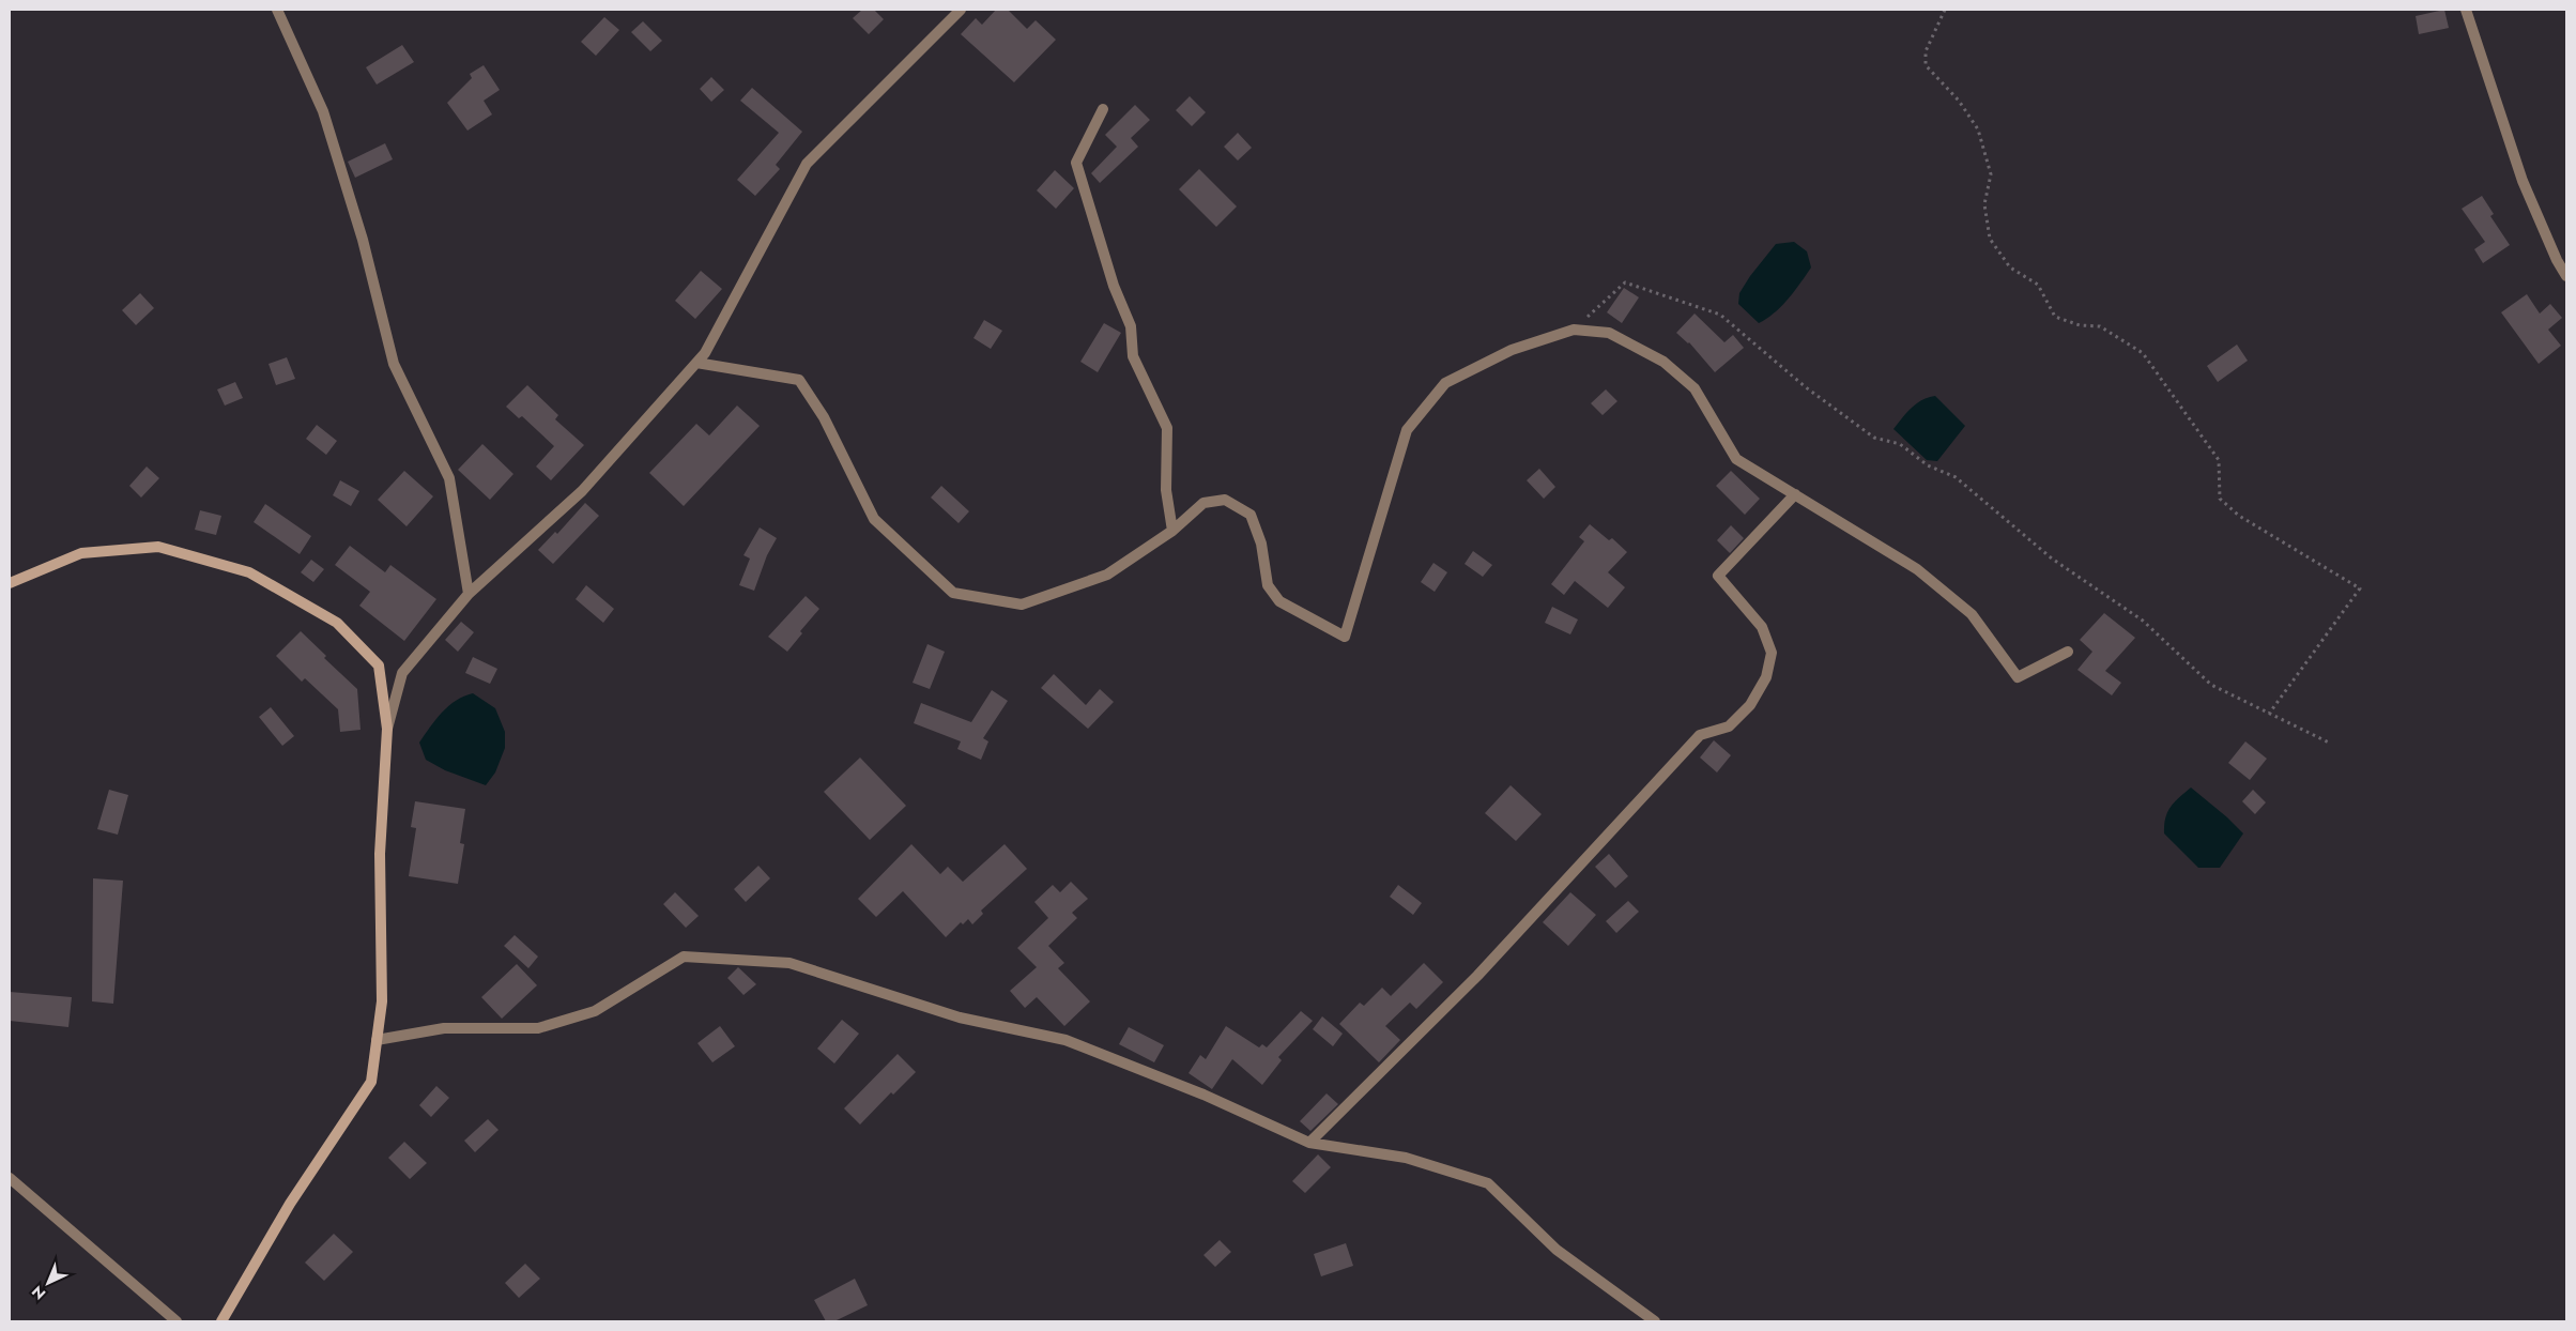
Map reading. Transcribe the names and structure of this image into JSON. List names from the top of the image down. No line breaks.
{"north":"bottom left"}
